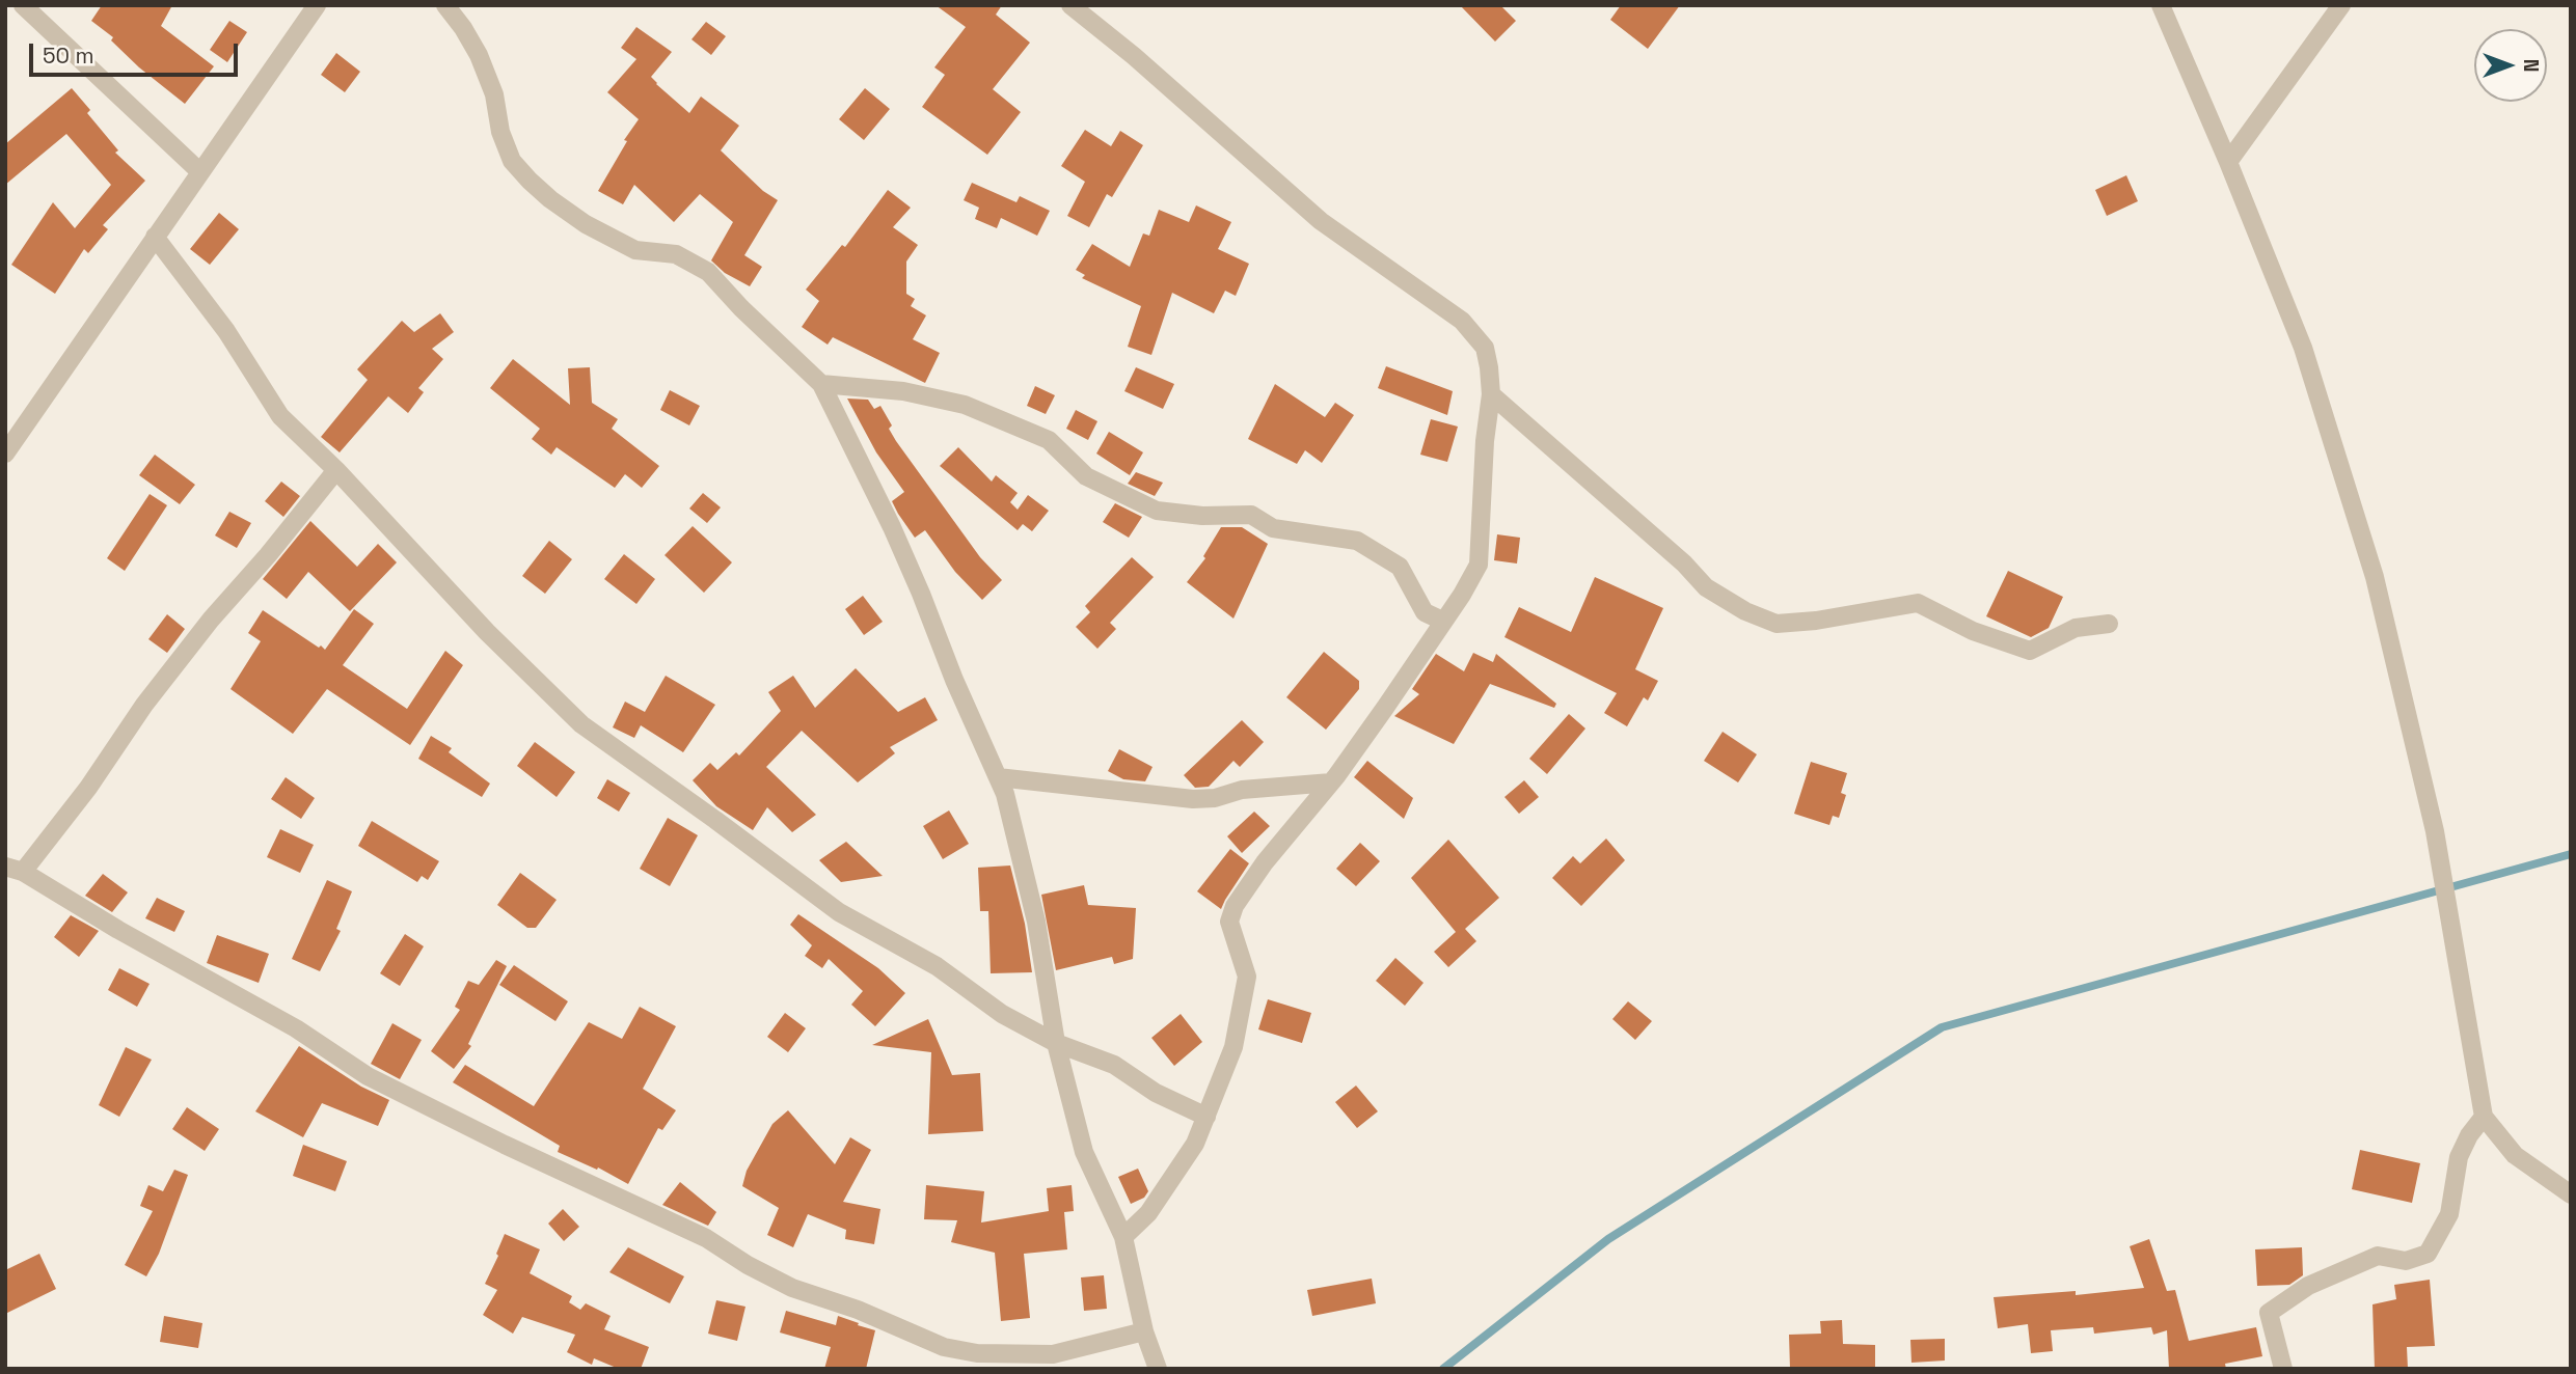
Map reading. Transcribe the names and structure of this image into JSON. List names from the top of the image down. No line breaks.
{"scale_bar":"50 m","north":"right"}
